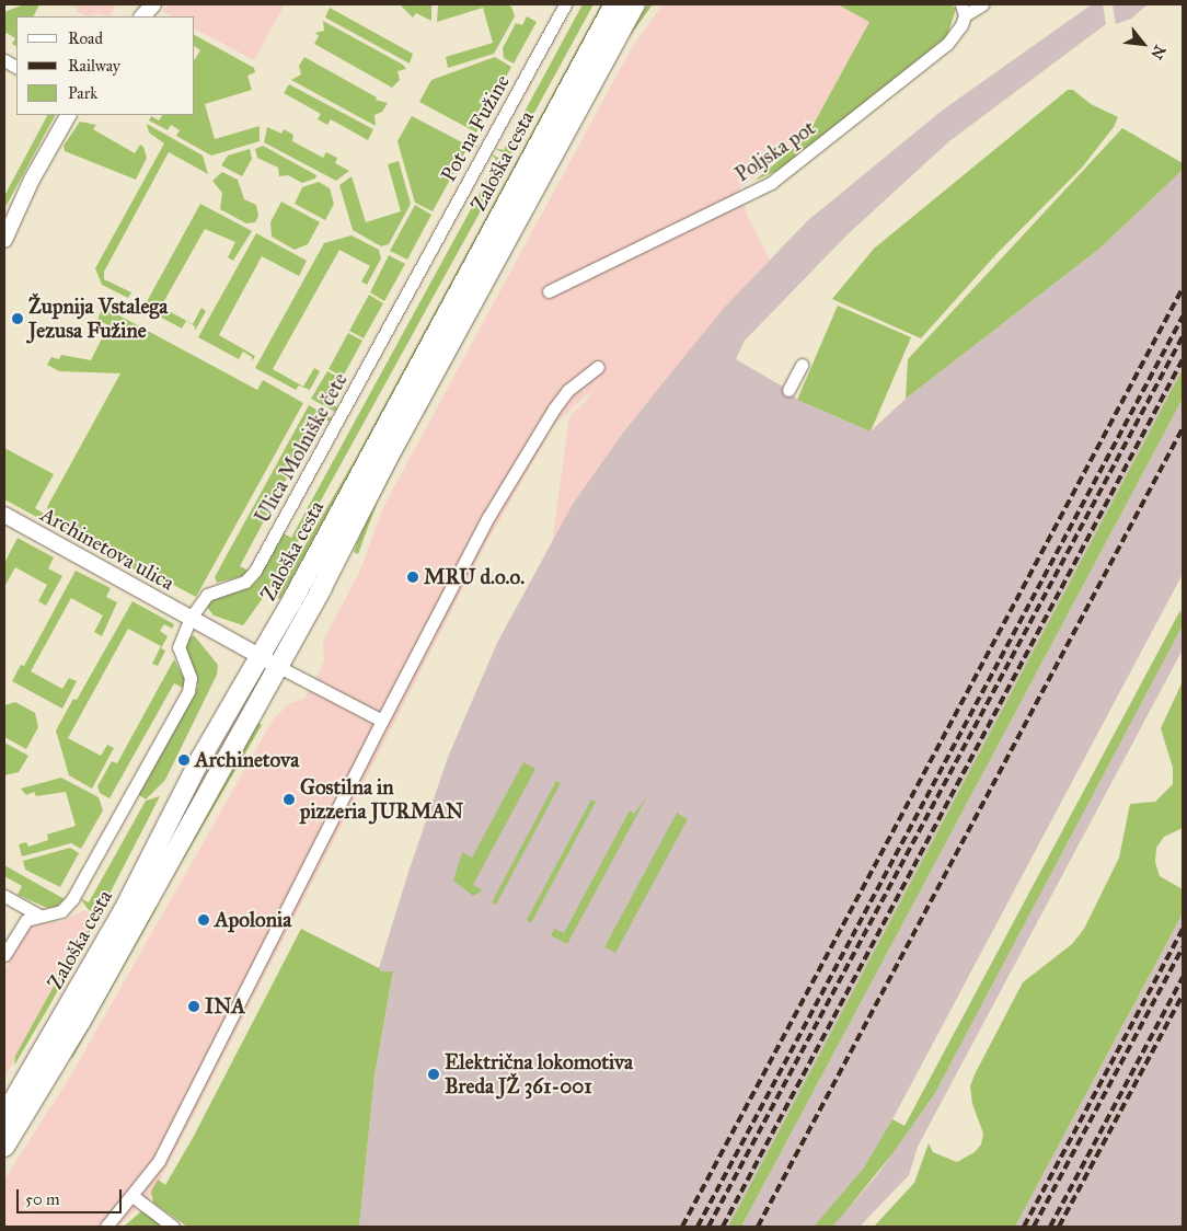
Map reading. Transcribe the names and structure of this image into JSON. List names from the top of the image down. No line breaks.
{"streets":{"main road":["Zaloška cesta"],"street":["Pot na Fužine","Poljska pot","Ulica Molniške čete","Archinetova ulica"]},"crossings":[["Pot na Fužine","Ulica Molniške čete"],["Zaloška cesta","Archinetova ulica"],["Ulica Molniške čete","Archinetova ulica"]],"places":["Župnija Vstalega Jezusa Fužine","MRU d.o.o.","Archinetova","Gostilna in pizzeria JURMAN","Apolonia","INA","Električna lokomotiva Breda JŽ 361-001"],"legend":["Road","Railway","Park"],"scale_bar":"50 m","north":"bottom right"}
